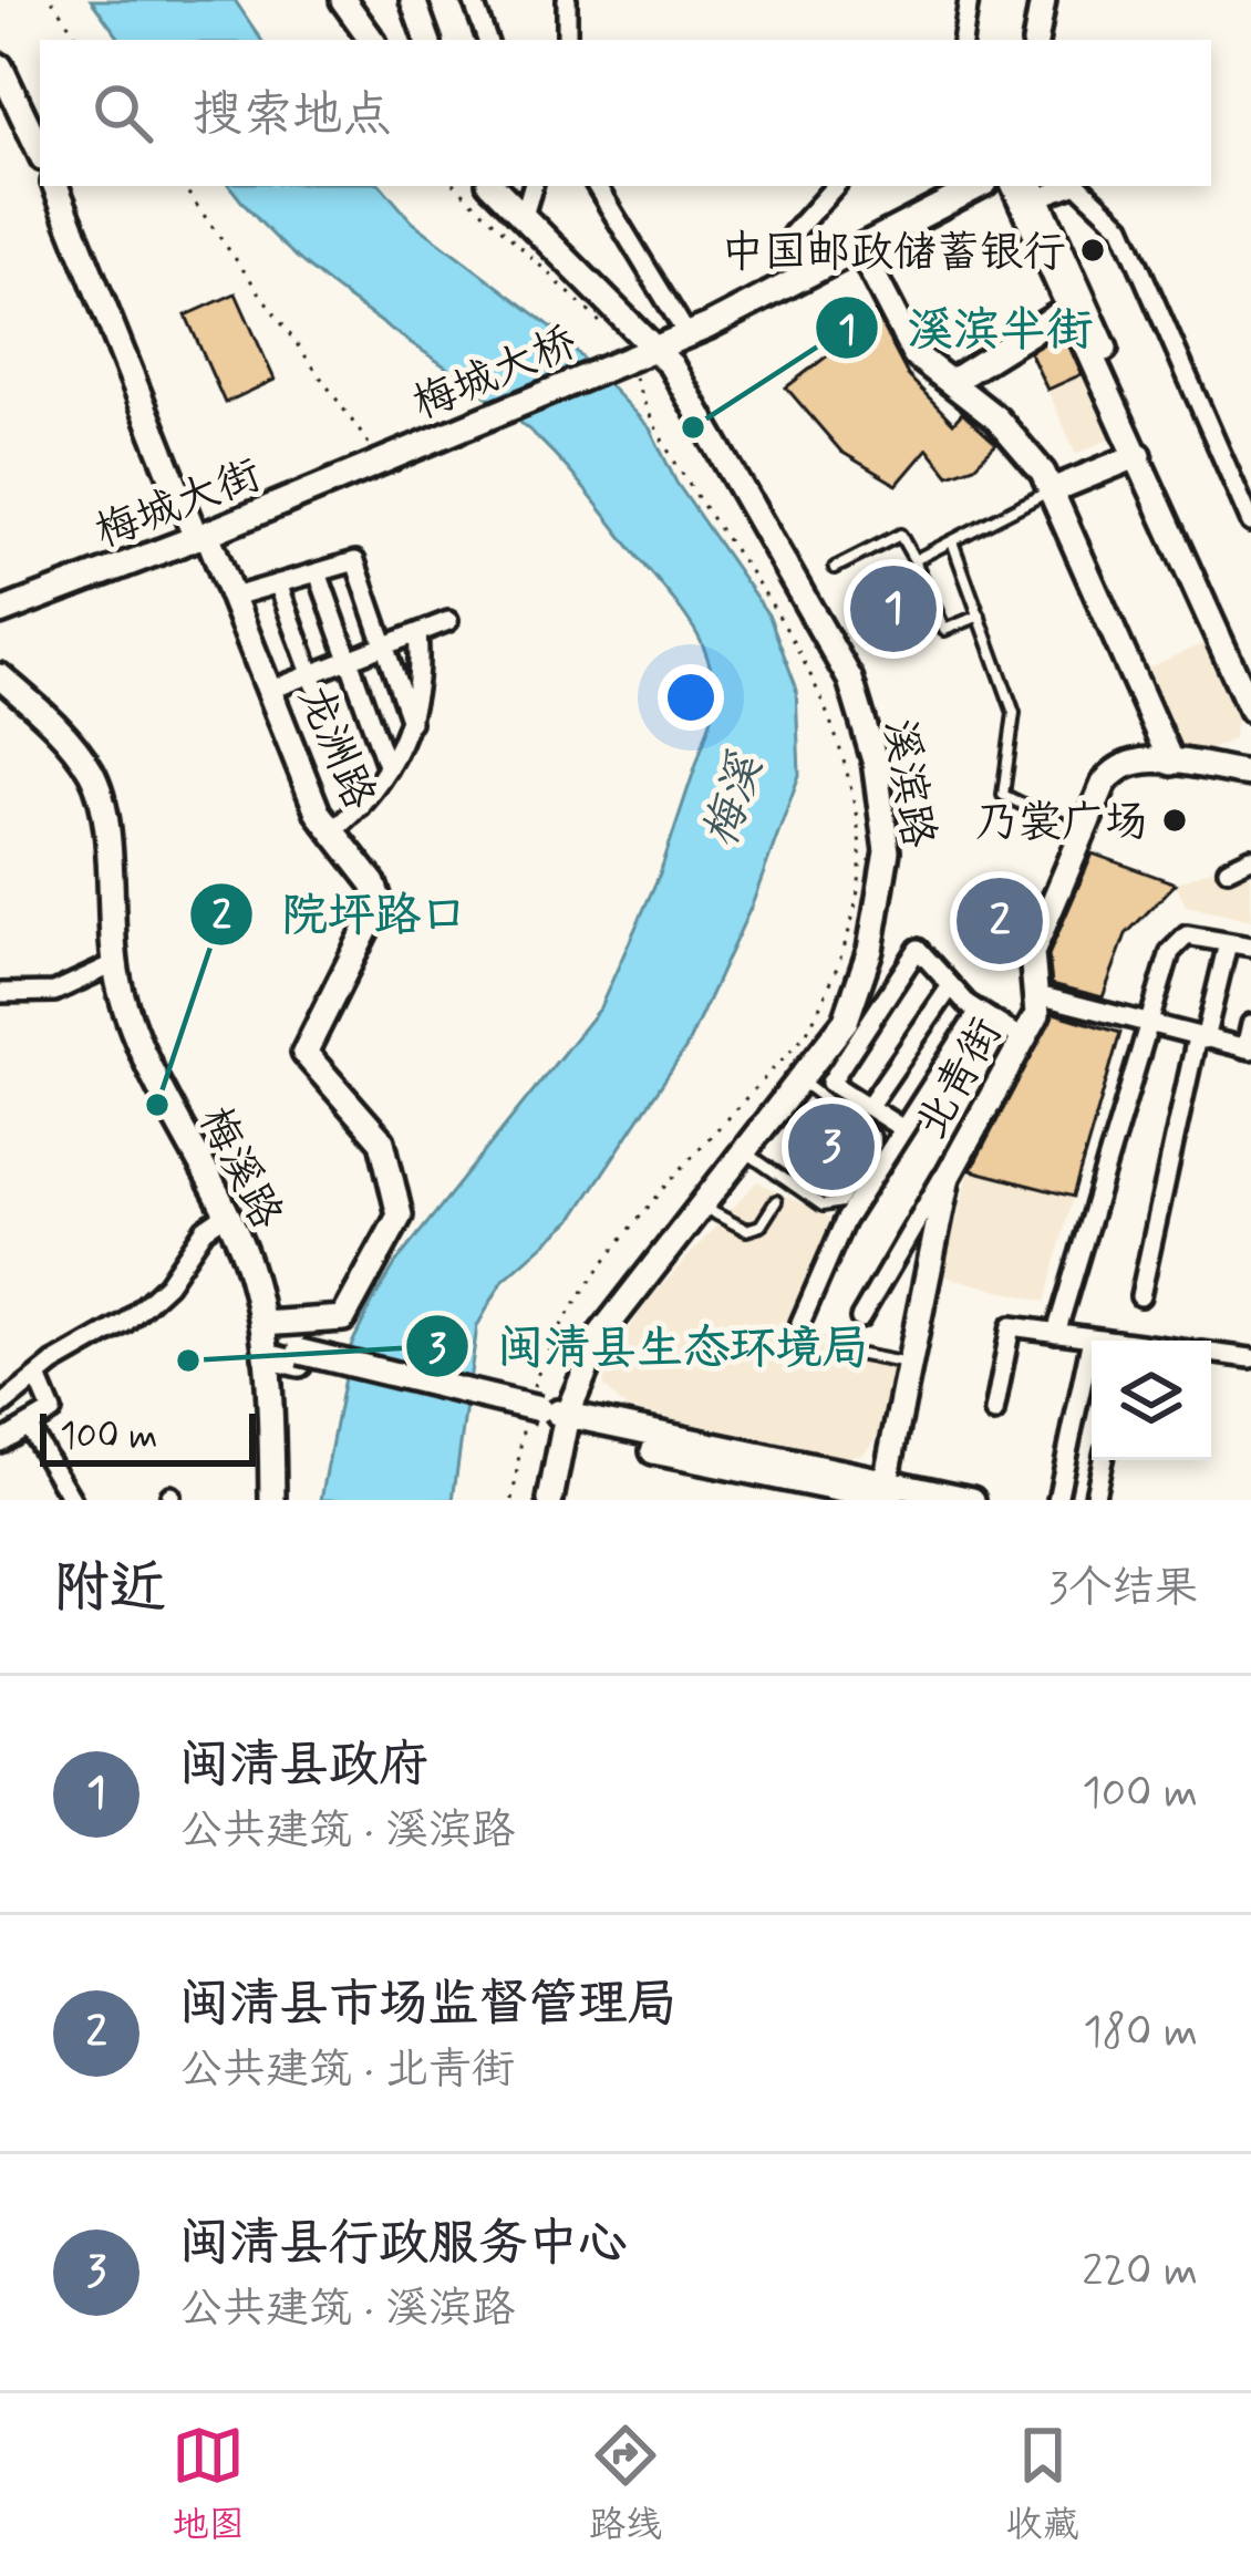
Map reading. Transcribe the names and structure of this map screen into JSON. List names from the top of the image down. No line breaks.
{"streets":{"street":["梅城大桥","梅城大街","龙洲路","溪滨路","北青街","梅溪路"]},"crossings":[["梅城大桥","梅城大街"],["梅城大桥","溪滨路"],["梅城大街","龙洲路"],["龙洲路","梅溪路"]],"water":["梅溪"],"places":["中国邮政储蓄银行","溪滨半街","乃裳广场","院坪路口","闽清县生态环境局"],"scale_bar":"100 m","page":{"search":"搜索地点","pins":["1","2","3"],"scale":"100 m","heading":["附近","3个结果"],"list":[{"mark":"1","name":"闽清县政府","note":"公共建筑 · 溪滨路","value":"100 m"},{"mark":"2","name":"闽清县市场监督管理局","note":"公共建筑 · 北青街","value":"180 m"},{"mark":"3","name":"闽清县行政服务中心","note":"公共建筑 · 溪滨路","value":"220 m"}],"nav":["地图","路线","收藏"]}}
